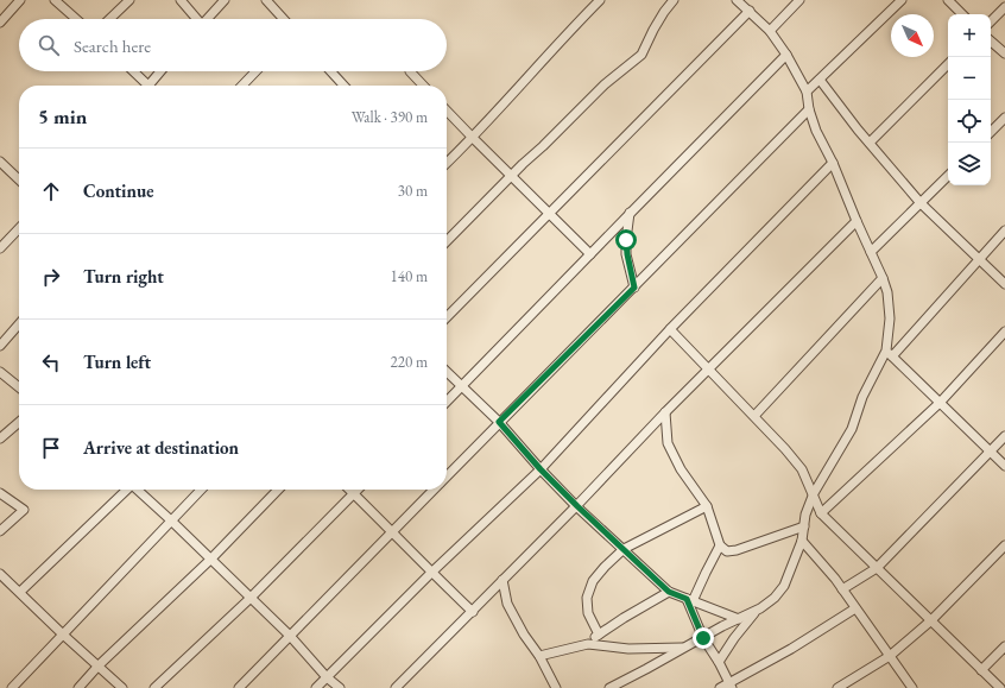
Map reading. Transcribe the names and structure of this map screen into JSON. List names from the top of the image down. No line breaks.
{"north":"bottom right","page":{"map_buttons":["+","−"],"search":"Search here","heading":["5 min","Walk · 390 m"],"list":[["Continue","30 m"],["Turn right","140 m"],["Turn left","220 m"],"Arrive at destination"]}}
